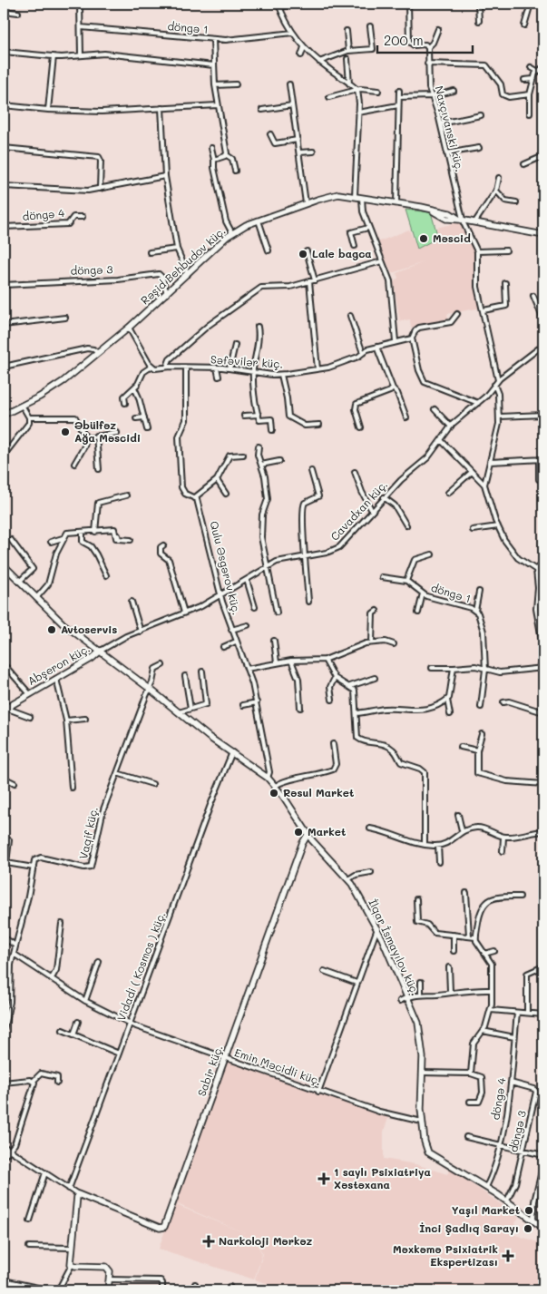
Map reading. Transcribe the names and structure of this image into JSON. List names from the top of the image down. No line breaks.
{"streets":{"street":["döngə 1","Naxçıvanski küç.","döngə 4","Rəşid Behbudov küç.","döngə 3","Səfəvilər küç.","Cavadxan küç.","Qulu Əsgərov küç.","Abşeron küç.","Vaqif küç.","İlqar İsmayılov küç.","Vidadi ( Kosmos ) küç.","Emin Məcidli küç.","Sabir küç."]},"crossings":[["Naxçıvanski küç.","Rəşid Behbudov küç."],["döngə 4","döngə 3"],["döngə 4","İlqar İsmayılov küç."],["Rəşid Behbudov küç.","döngə 3"],["döngə 3","İlqar İsmayılov küç."],["Səfəvilər küç.","Qulu Əsgərov küç."],["Cavadxan küç.","Qulu Əsgərov küç."],["Cavadxan küç.","Abşeron küç."],["Cavadxan küç.","İlqar İsmayılov küç."],["Qulu Əsgərov küç.","İlqar İsmayılov küç."],["Abşeron küç.","İlqar İsmayılov küç."],["Vaqif küç.","İlqar İsmayılov küç."],["İlqar İsmayılov küç.","Vidadi ( Kosmos ) küç."],["İlqar İsmayılov küç.","Emin Məcidli küç."],["İlqar İsmayılov küç.","Sabir küç."],["Vidadi ( Kosmos ) küç.","Emin Məcidli küç."],["Emin Məcidli küç.","Sabir küç."]],"places":{"other":["Məscid","Lale bagca","Əbülfəz Ağa Məscidi","Avtoservis","Rəsul Market","Market","Yaşıl Market","İnci Şadlıq Sarayı"],"health":["1 saylı Psixiatriya Xəstəxana","Narkoloji Mərkəz","Məxkəmə Psixiatrik Ekspertizası"]},"scale_bar":"200 m"}
